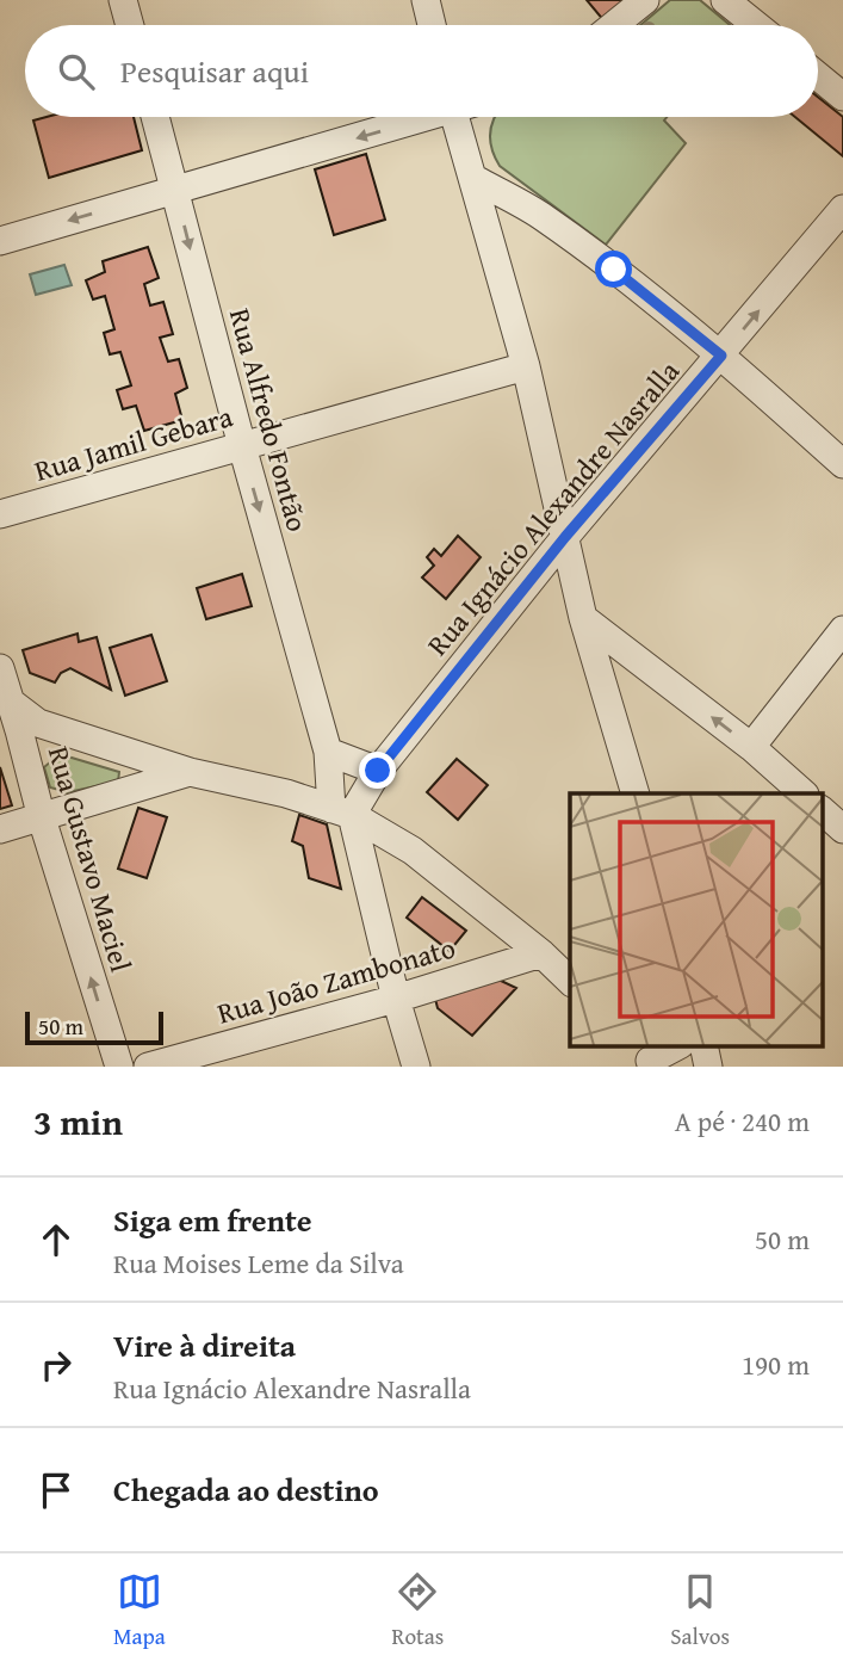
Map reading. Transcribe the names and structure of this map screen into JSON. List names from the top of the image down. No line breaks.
{"streets":{"street":["Rua Alfredo Fontão","Rua Jamil Gebara","Rua Ignácio Alexandre Nasralla","Rua Gustavo Maciel","Rua João Zambonato"]},"crossings":[["Rua Alfredo Fontão","Rua Jamil Gebara"],["Rua Alfredo Fontão","Rua Ignácio Alexandre Nasralla"],["Rua Alfredo Fontão","Rua João Zambonato"]],"one_way":["Rua Alfredo Fontão","Rua Gustavo Maciel"],"scale_bar":"50 m","page":{"search":"Pesquisar aqui","scale":"50 m","heading":["3 min","A pé · 240 m"],"list":[["Siga em frente","Rua Moises Leme da Silva","50 m"],["Vire à direita","Rua Ignácio Alexandre Nasralla","190 m"],"Chegada ao destino"],"nav":["Mapa","Rotas","Salvos"]}}
